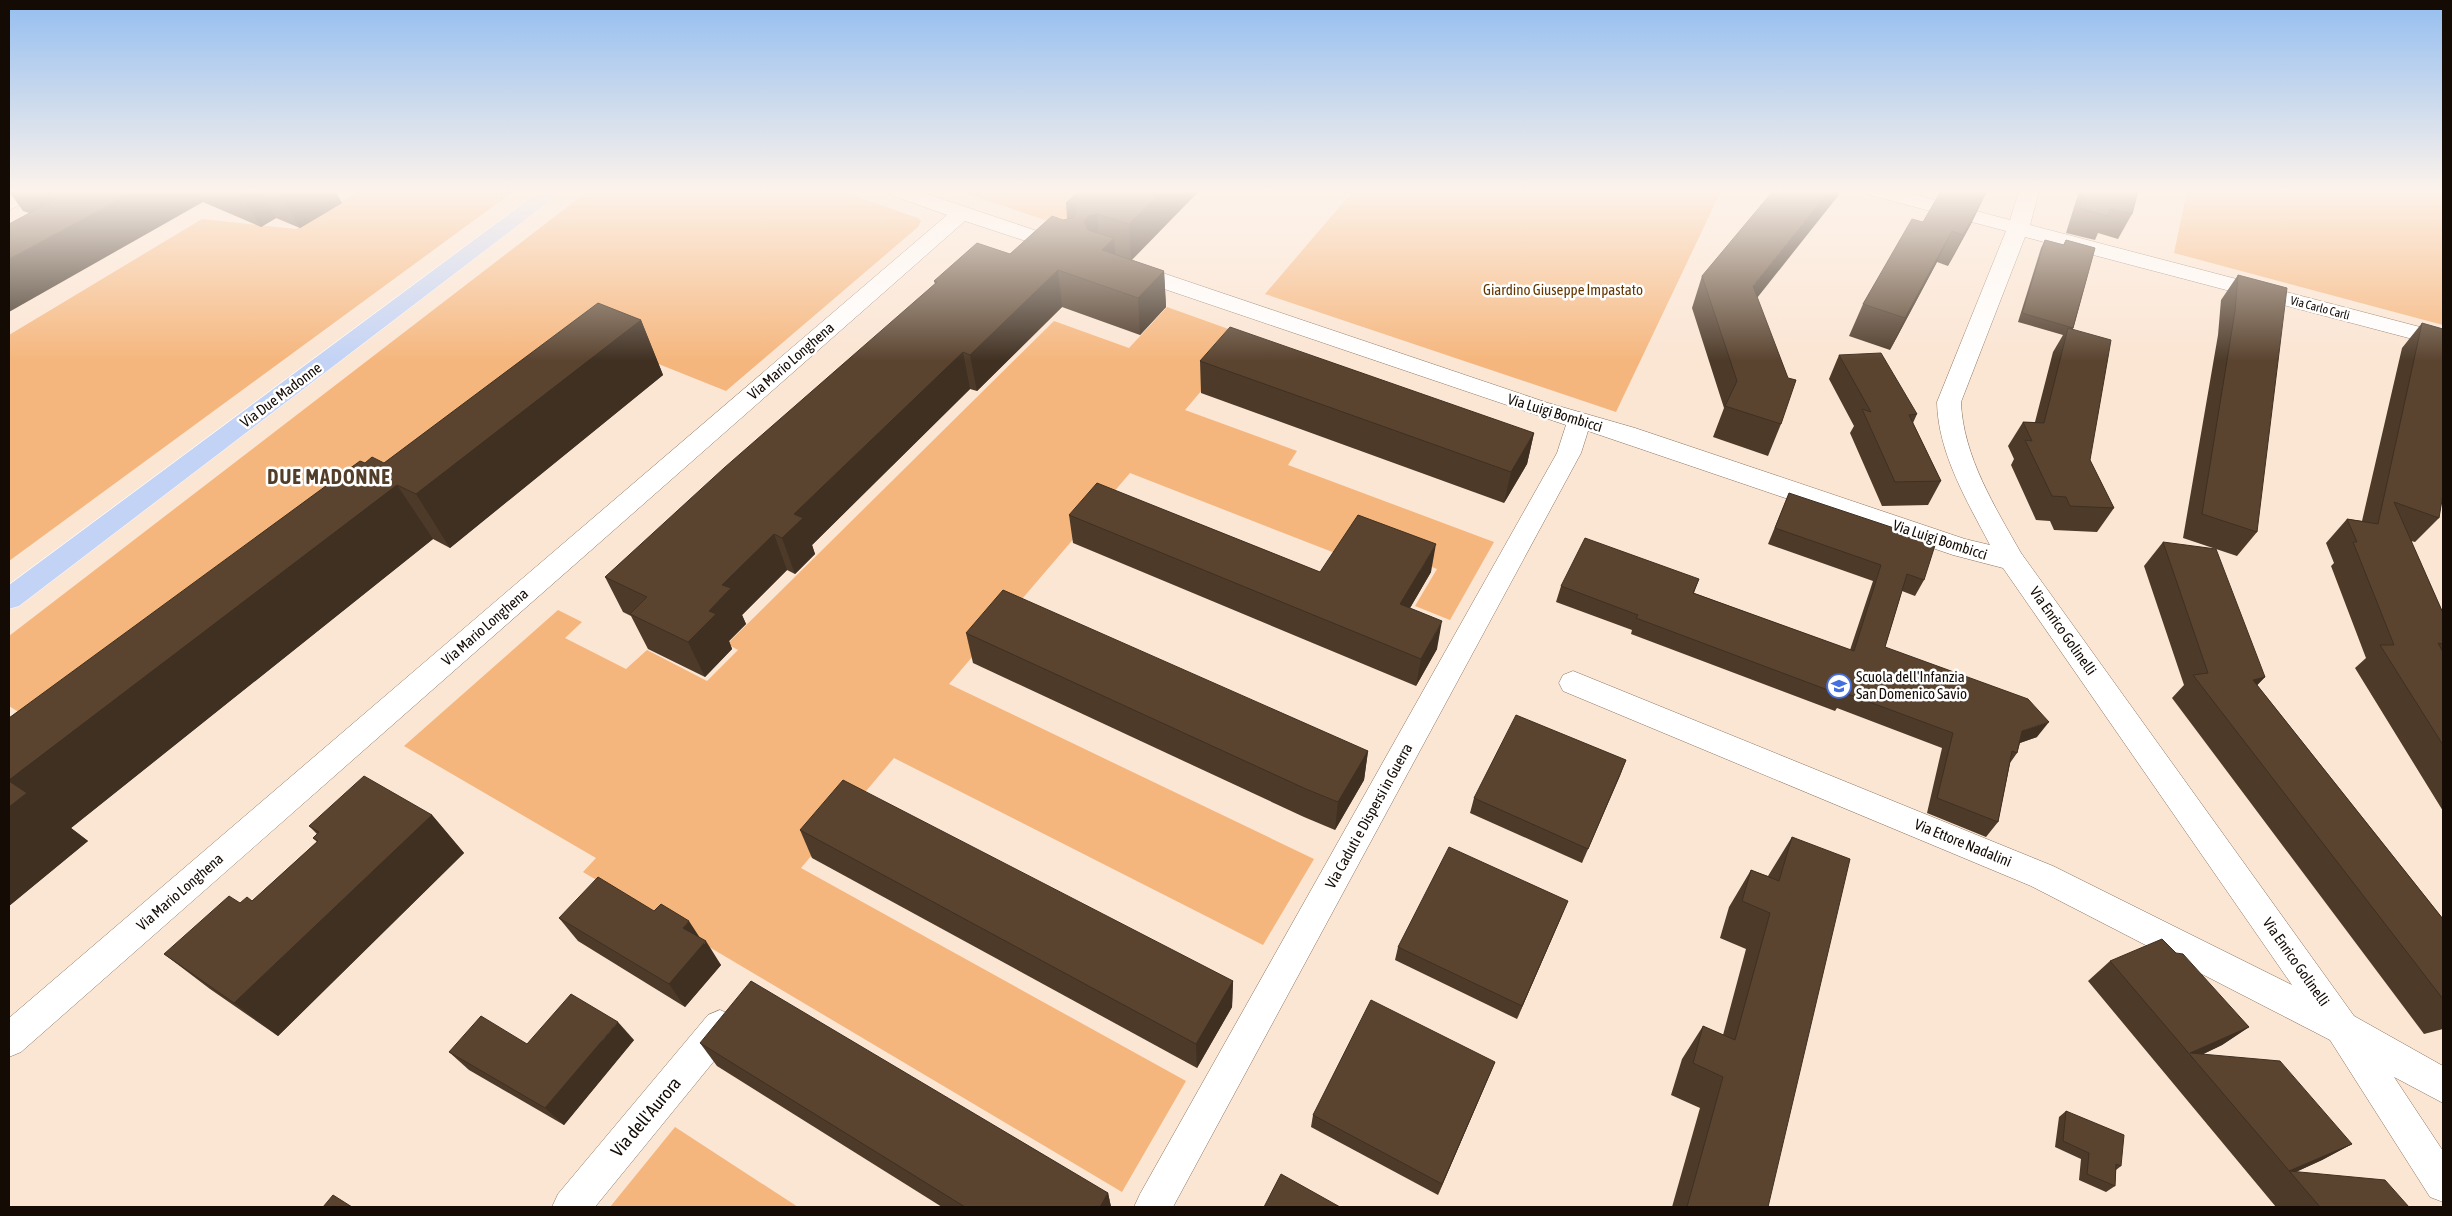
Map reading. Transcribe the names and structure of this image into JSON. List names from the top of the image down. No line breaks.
{"streets":{"main road":["Via Due Madonne"],"street":["Via Carlo Carli","Via Mario Longhena","Via Luigi Bombicci","Via Enrico Golinelli","Via Caduti e Dispersi in Guerra","Via Ettore Nadalini","Via dell'Aurora"]},"crossings":[["Via Luigi Bombicci","Via Enrico Golinelli"],["Via Luigi Bombicci","Via Caduti e Dispersi in Guerra"],["Via Enrico Golinelli","Via Ettore Nadalini"]],"districts":["DUE MADONNE"],"parks":["Giardino Giuseppe Impastato"],"places":{"school or university":["Scuola dell'Infanzia San Domenico Savio"]}}
